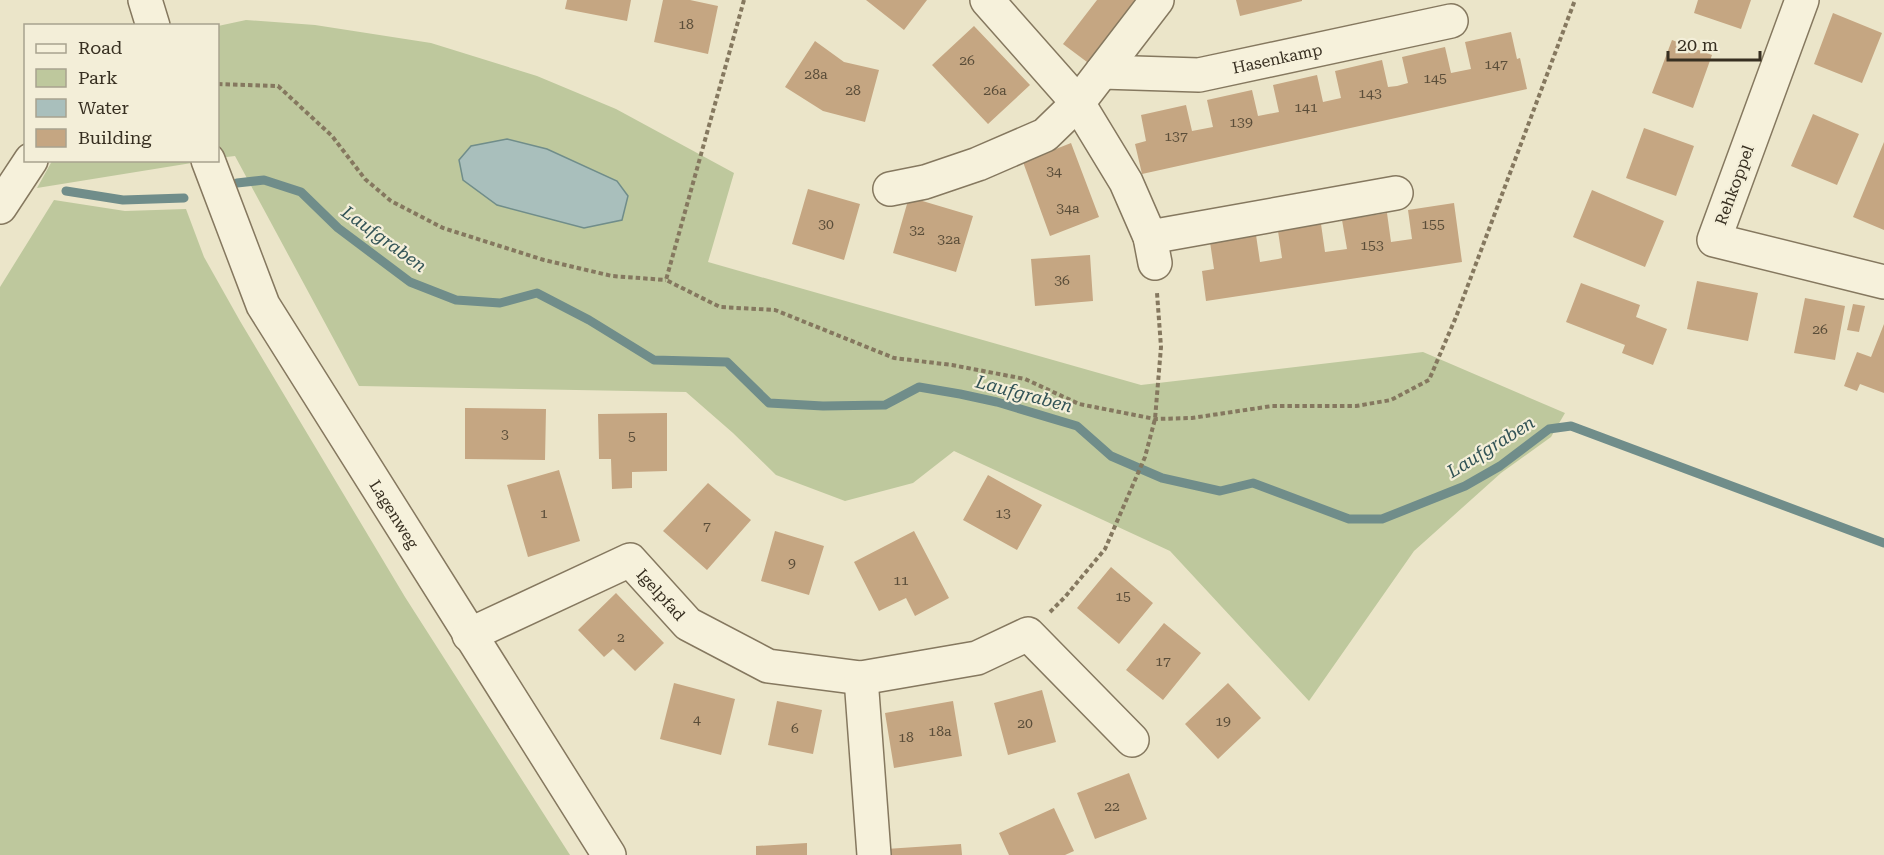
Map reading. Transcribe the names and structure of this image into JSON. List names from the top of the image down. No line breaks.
{"streets":{"street":["Hasenkamp","Rehkoppel","Lagenweg","Igelpfad"]},"crossings":[["Lagenweg","Igelpfad"]],"water":["Laufgraben"],"house_numbers":["18","26","147","28a","145","28","26a","143","141","139","137","34","34a","30","155","32","32a","153","36","26","3","5","1","13","7","9","11","15","2","17","4","19","20","6","18a","18","22"],"legend":["Road","Park","Water","Building"],"scale_bar":"20 m"}
